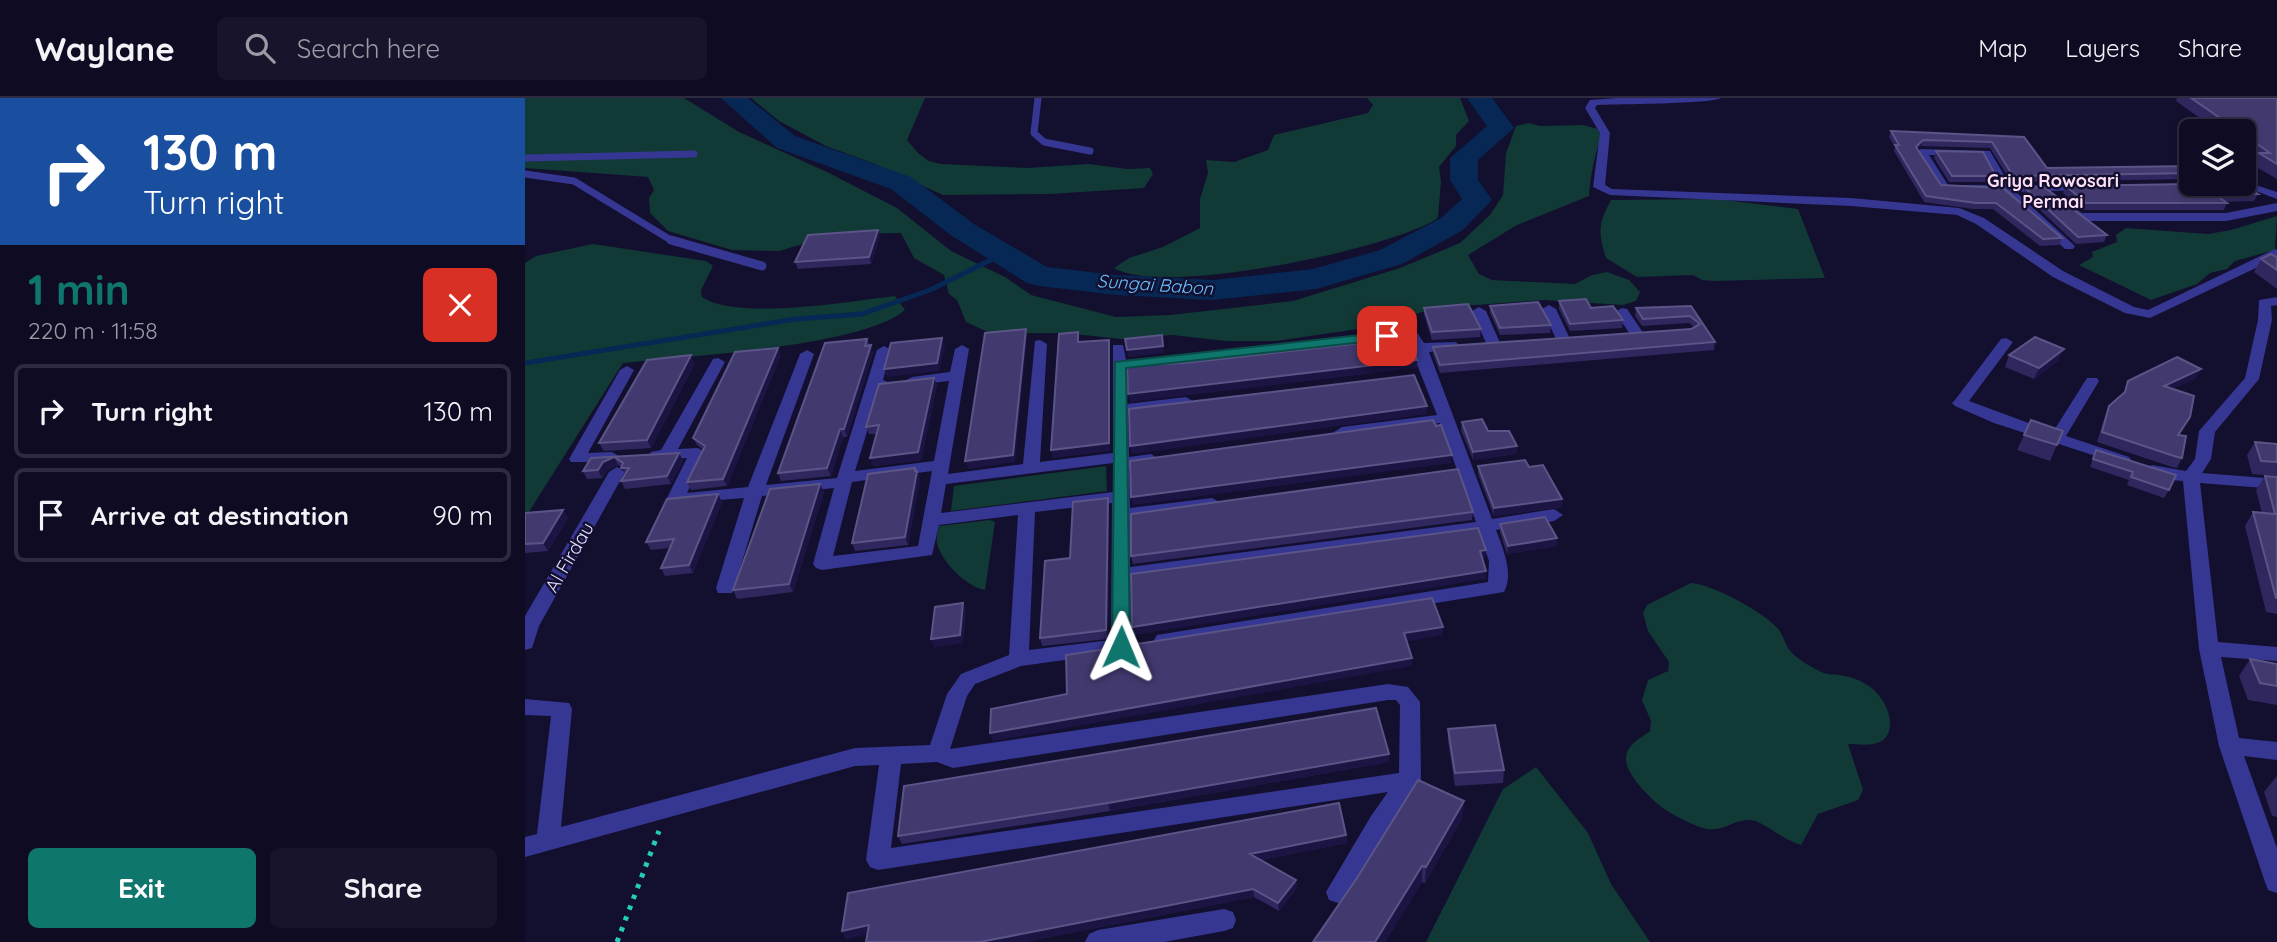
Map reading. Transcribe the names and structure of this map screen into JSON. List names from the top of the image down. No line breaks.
{"streets":{"street":["Al Firdau"]},"districts":["Griya Rowosari Permai"],"water":["Sungai Babon"],"page":{"header":"Waylane","search":"Search here","nav":["Map","Layers","Share"],"turn":["130 m","Turn right"],"heading":["1 min","220 m · 11:58"],"list":[{"name":"Turn right","value":"130 m"},{"name":"Arrive at destination","value":"90 m"}],"buttons":["Exit","Share"]}}
